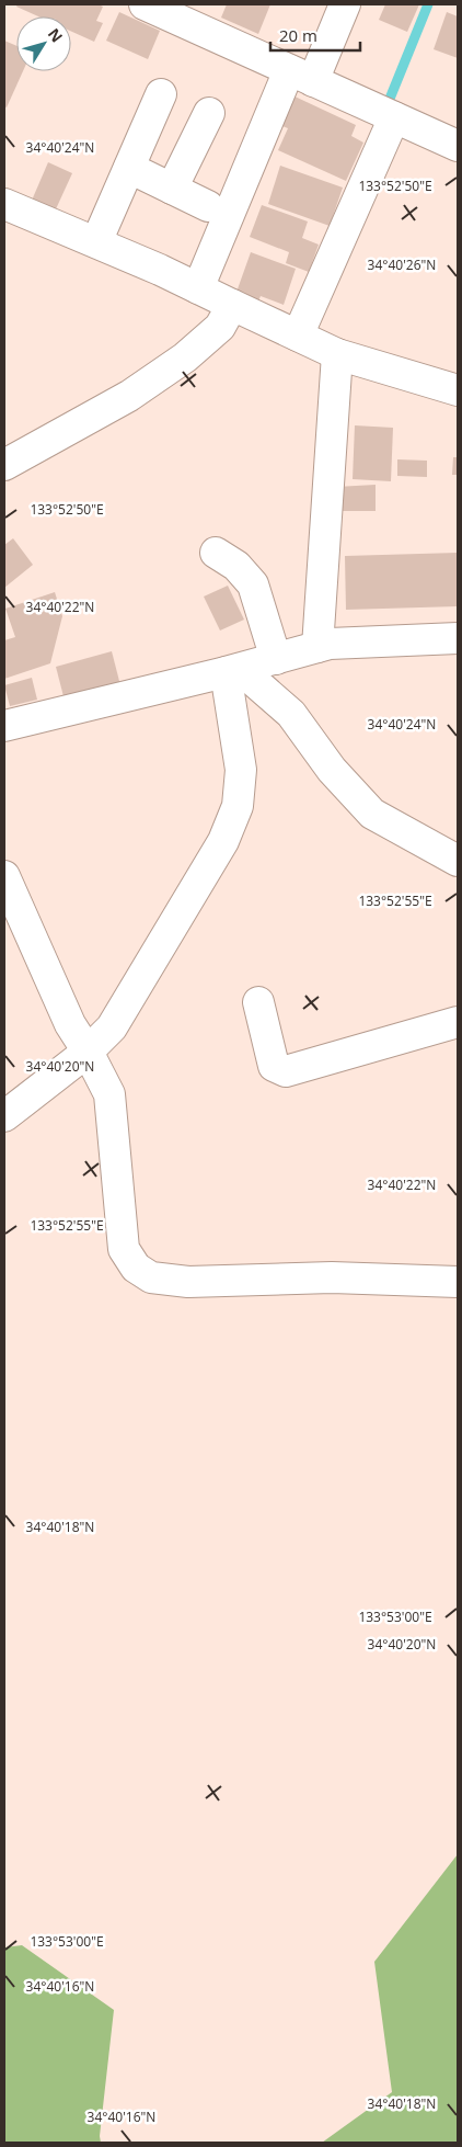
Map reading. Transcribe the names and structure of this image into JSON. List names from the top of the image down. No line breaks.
{"scale_bar":"20 m","north":"top right","coordinates":["34°40'24\"N","133°52'50\"E","34°40'26\"N","34°40'22\"N","133°52'55\"E","34°40'20\"N","34°40'18\"N","133°53'00\"E","34°40'16\"N"]}
